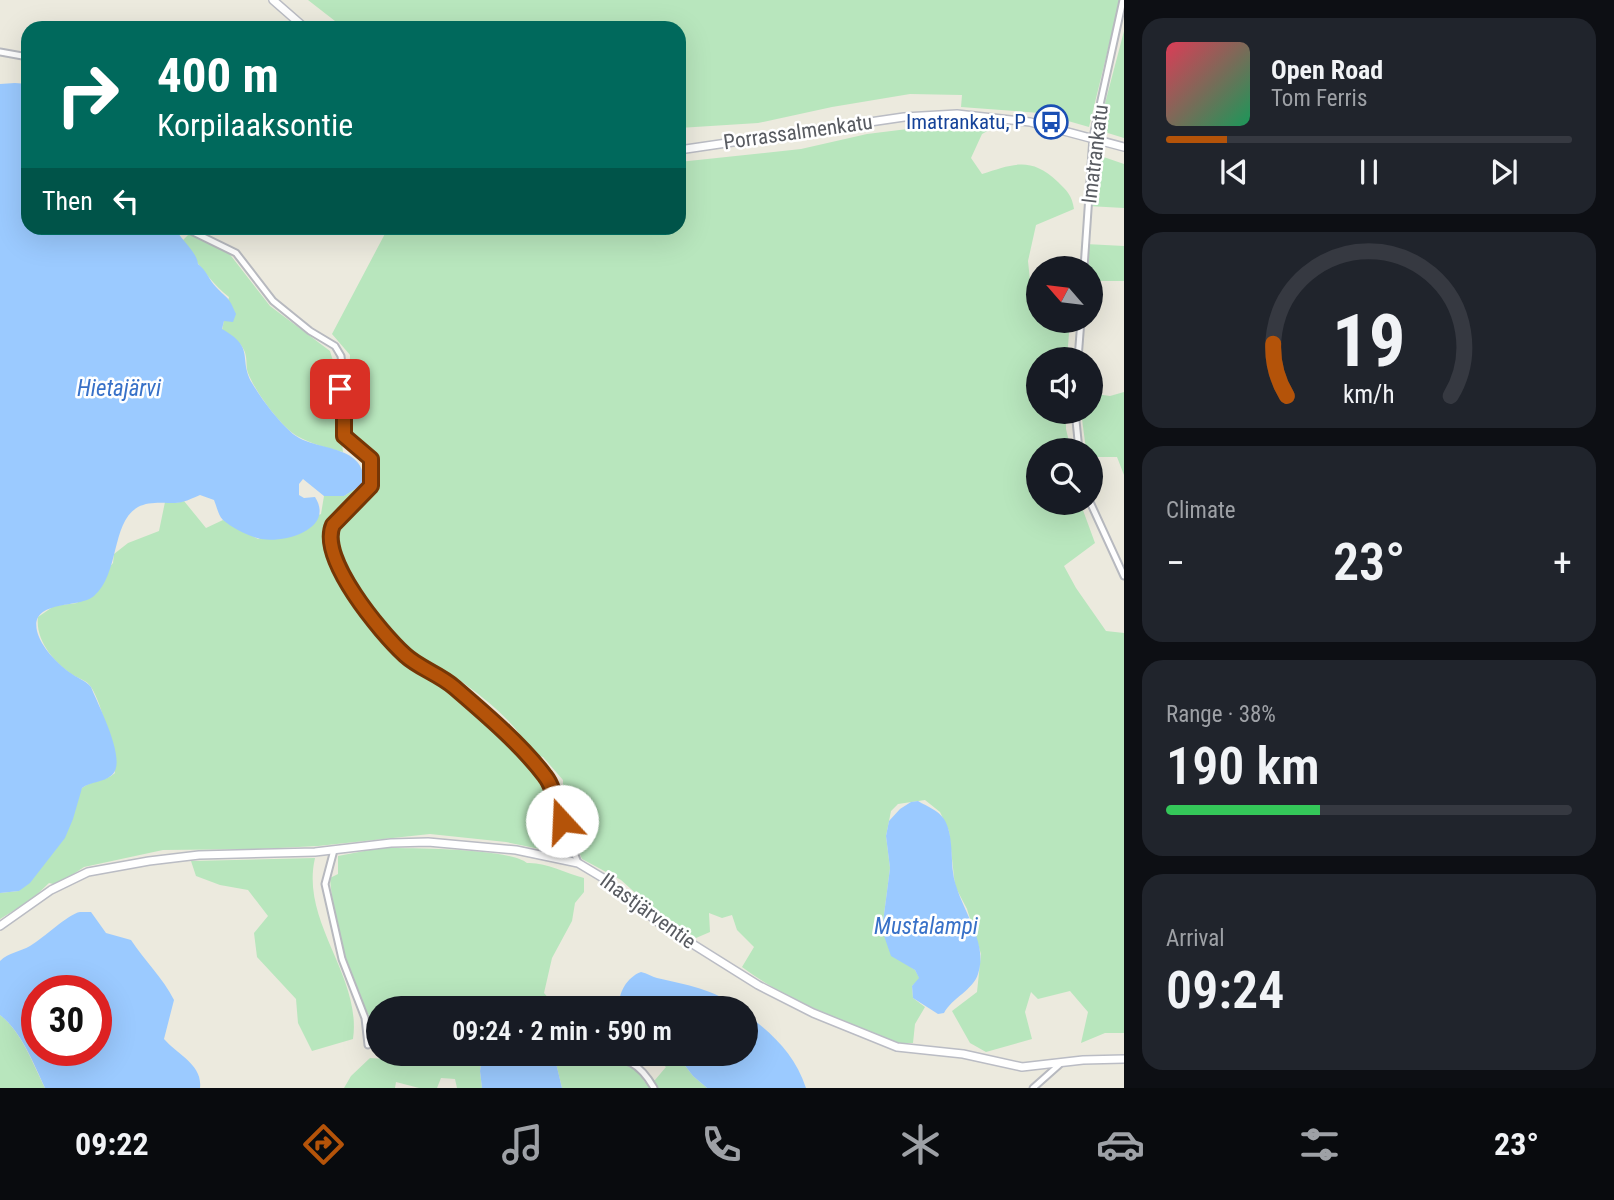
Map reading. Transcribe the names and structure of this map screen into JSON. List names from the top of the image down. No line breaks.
{"streets":{"street":["Porrassalmenkatu","Imatrankatu","Ihastjärventie"]},"crossings":[["Porrassalmenkatu","Imatrankatu"]],"water":["Hietajärvi","Mustalampi"],"places":{"bus stop":["Imatrankatu, P"]},"north":"top left","page":{"turn":["400 m","Korpilaaksontie"],"song":["Open Road","Tom Ferris"],"then":"Then","tile":["Climate",["Range · 38%","190 km"],["Arrival","09:24"]],"heat":["−","23°","+"],"limit":"30","trip":"09:24 · 2 min · 590 m","tabs":["09:22","23°"],"gauge":["19","km/h"]}}
